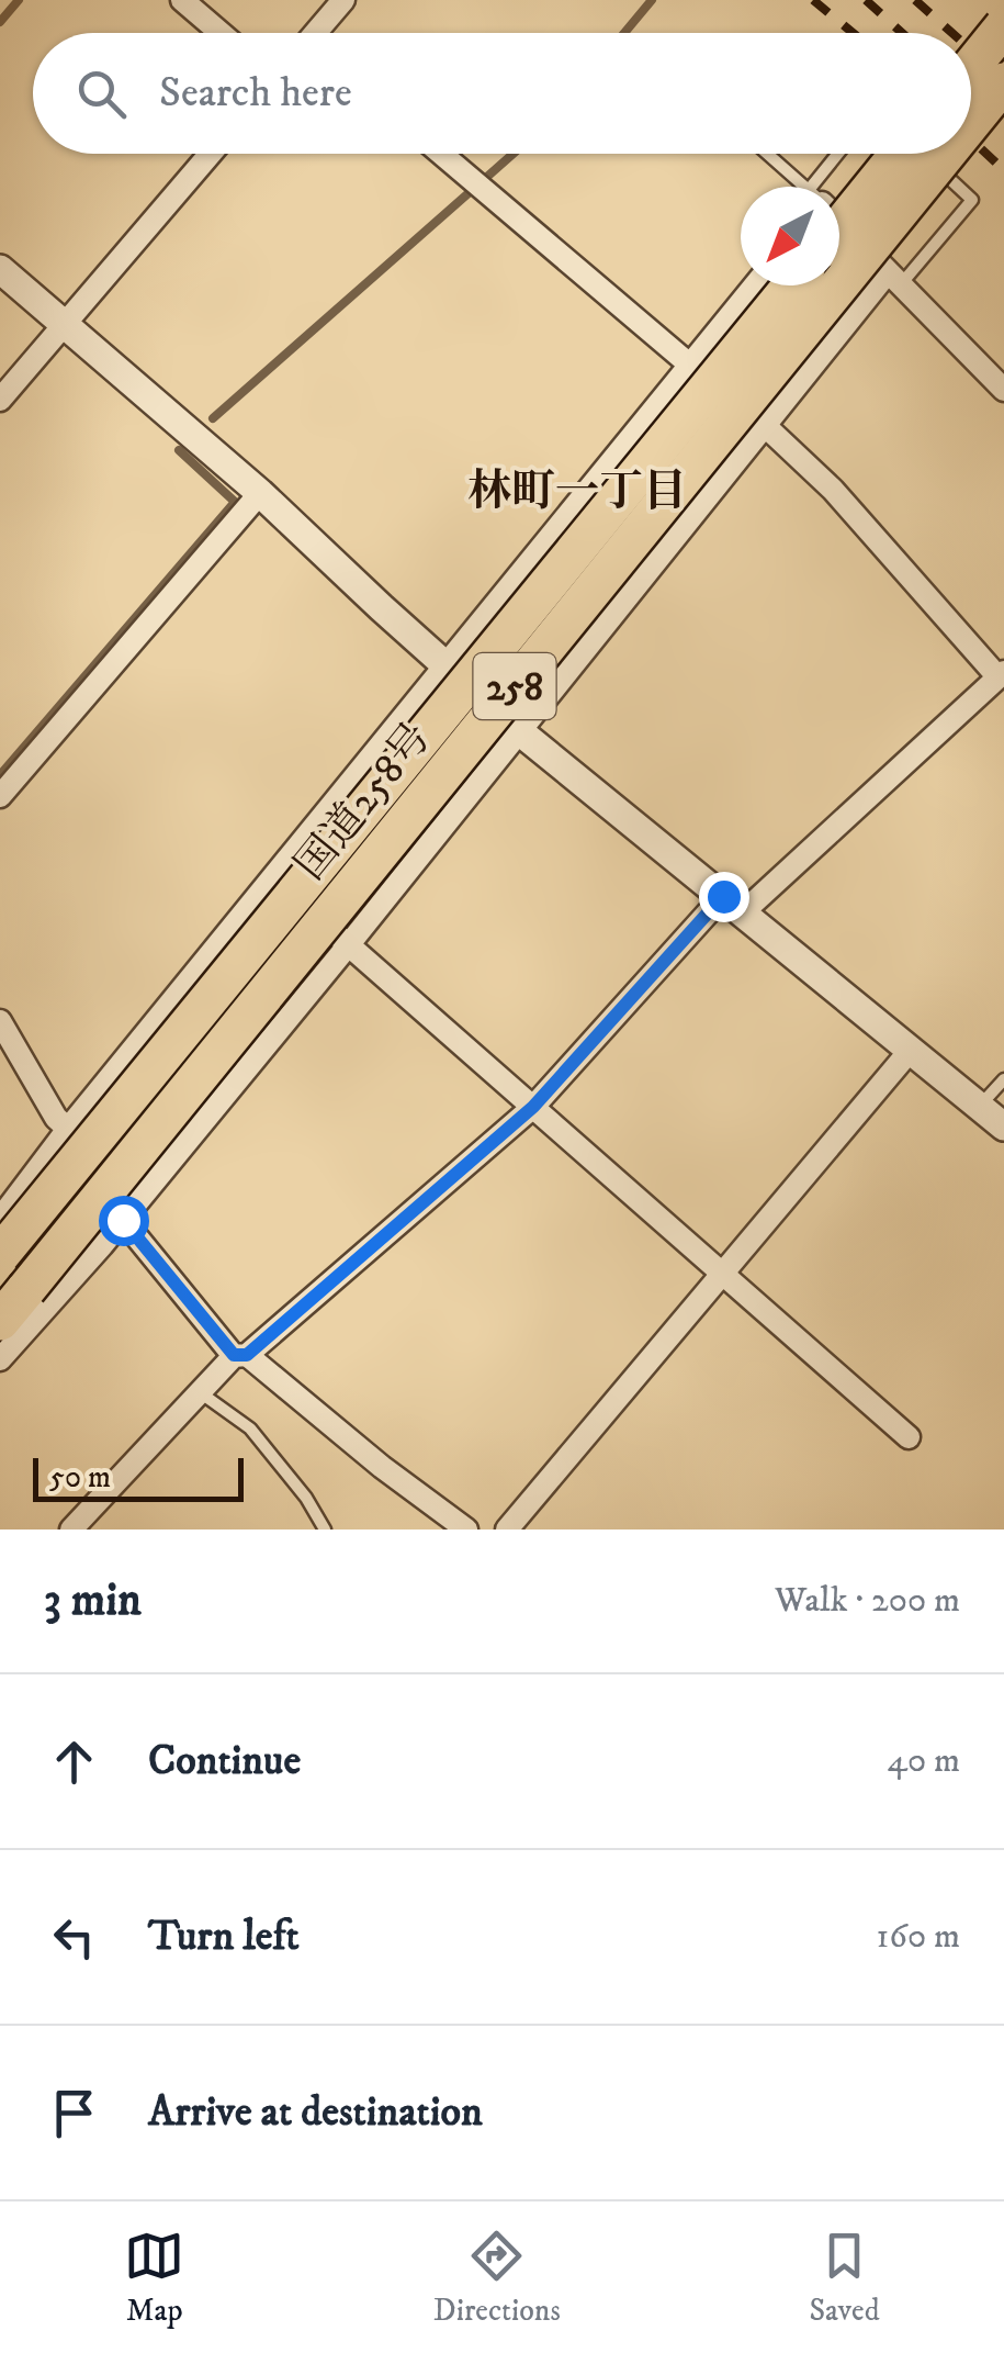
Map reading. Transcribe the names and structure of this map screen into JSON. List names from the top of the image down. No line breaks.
{"streets":{"highway":["258","国道258号"]},"districts":["林町一丁目"],"scale_bar":"50 m","north":"bottom left","page":{"search":"Search here","scale":"50 m","heading":["3 min","Walk · 200 m"],"list":[["Continue","40 m"],["Turn left","160 m"],"Arrive at destination"],"nav":["Map","Directions","Saved"]}}
